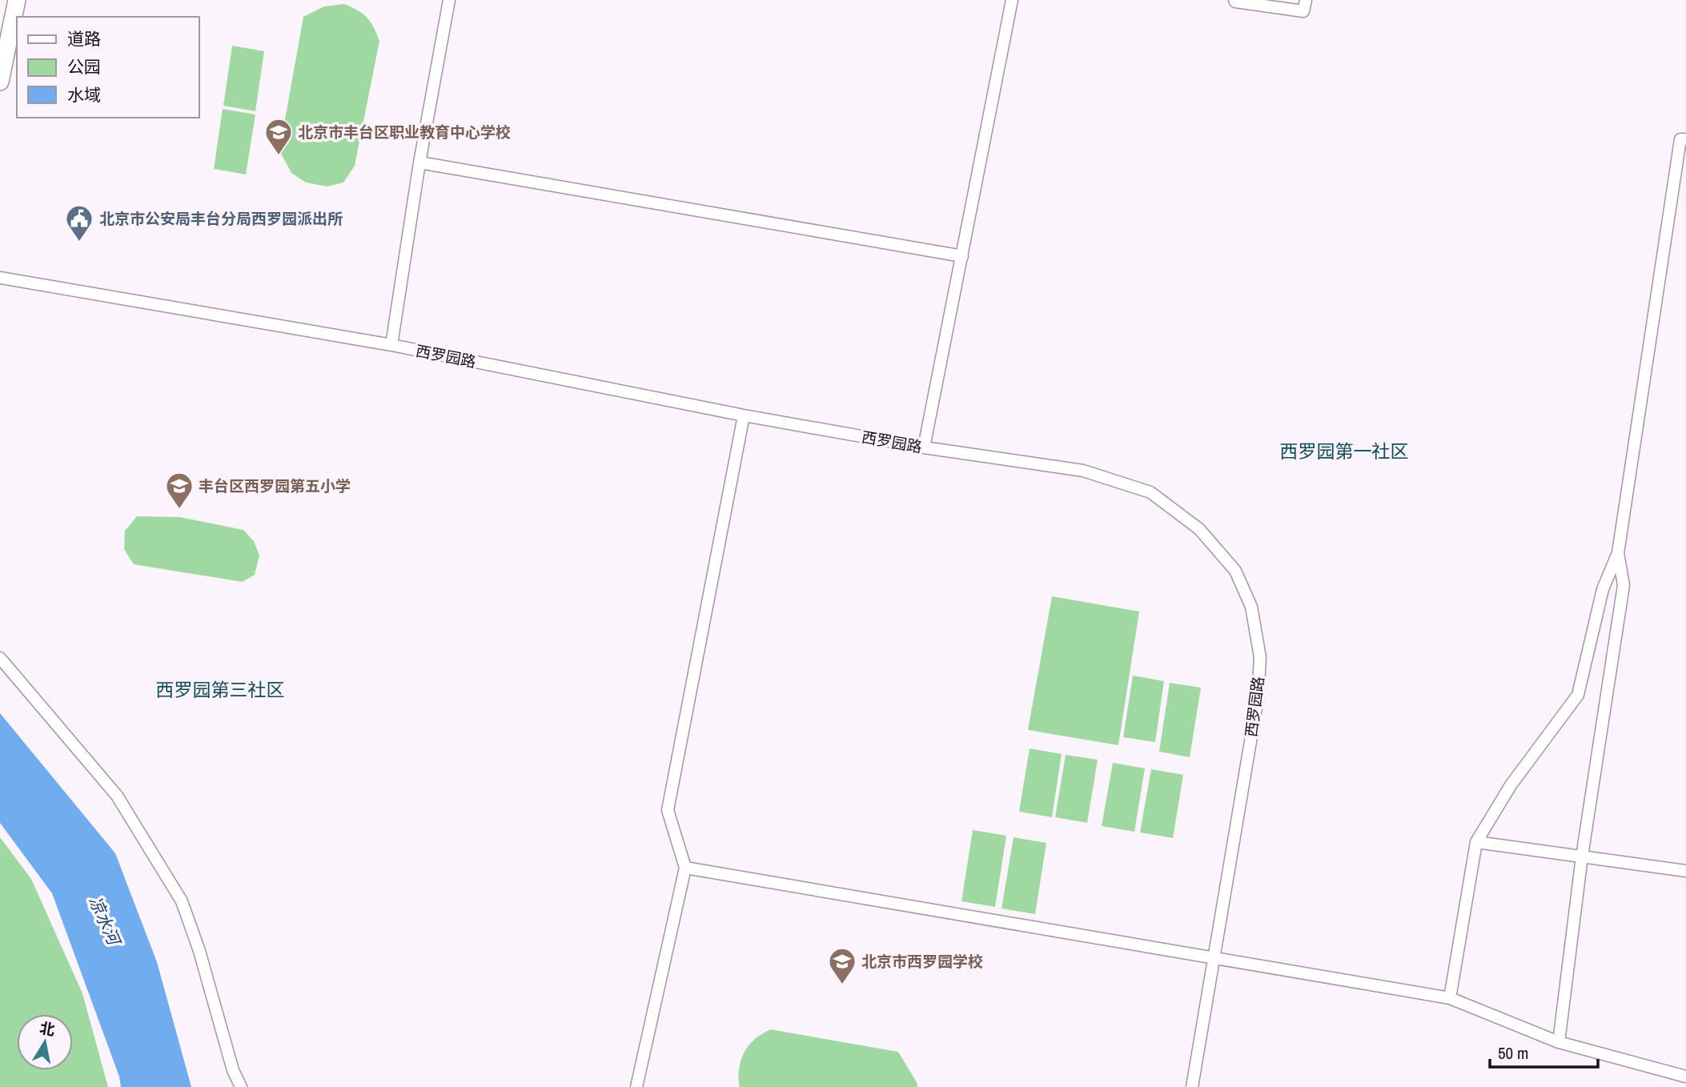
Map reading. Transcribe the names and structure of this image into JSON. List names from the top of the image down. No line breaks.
{"streets":{"street":["西罗园路"]},"districts":["西罗园第一社区","西罗园第三社区"],"water":["凉水河"],"places":{"school or university":["北京市丰台区职业教育中心学校","丰台区西罗园第五小学","北京市西罗园学校"],"public building":["北京市公安局丰台分局西罗园派出所"]},"legend":["道路","公园","水域"],"scale_bar":"50 m","north":"top"}
